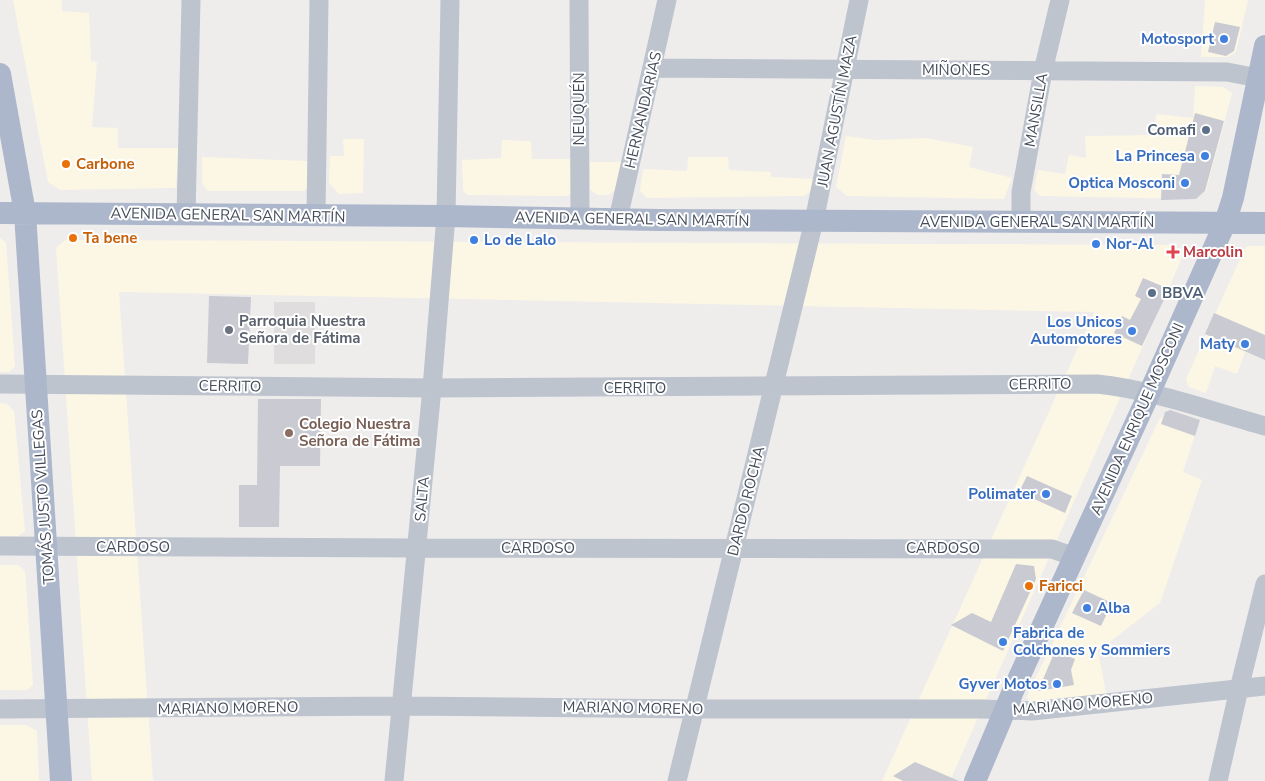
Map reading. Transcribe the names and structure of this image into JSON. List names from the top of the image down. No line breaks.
{"streets":{"main road":["AVENIDA GENERAL SAN MARTÍN","AVENIDA ENRIQUE MOSCONI","TOMÁS JUSTO VILLEGAS"],"street":["MIÑONES","NEUQUÉN","HERNANDARIAS","MANSILLA","JUAN AGUSTÍN MAZA","CERRITO","SALTA","DARDO ROCHA","CARDOSO","MARIANO MORENO"]},"crossings":[["MIÑONES","HERNANDARIAS"],["MIÑONES","MANSILLA"],["MIÑONES","JUAN AGUSTÍN MAZA"],["MIÑONES","AVENIDA ENRIQUE MOSCONI"],["NEUQUÉN","AVENIDA GENERAL SAN MARTÍN"],["HERNANDARIAS","AVENIDA GENERAL SAN MARTÍN"],["MANSILLA","AVENIDA GENERAL SAN MARTÍN"],["JUAN AGUSTÍN MAZA","AVENIDA GENERAL SAN MARTÍN"],["JUAN AGUSTÍN MAZA","DARDO ROCHA"],["AVENIDA GENERAL SAN MARTÍN","AVENIDA ENRIQUE MOSCONI"],["AVENIDA GENERAL SAN MARTÍN","TOMÁS JUSTO VILLEGAS"],["AVENIDA GENERAL SAN MARTÍN","SALTA"],["AVENIDA GENERAL SAN MARTÍN","DARDO ROCHA"],["CERRITO","AVENIDA ENRIQUE MOSCONI"],["CERRITO","TOMÁS JUSTO VILLEGAS"],["CERRITO","SALTA"],["CERRITO","DARDO ROCHA"],["AVENIDA ENRIQUE MOSCONI","CARDOSO"],["AVENIDA ENRIQUE MOSCONI","MARIANO MORENO"],["TOMÁS JUSTO VILLEGAS","CARDOSO"],["TOMÁS JUSTO VILLEGAS","MARIANO MORENO"],["SALTA","CARDOSO"],["SALTA","MARIANO MORENO"],["DARDO ROCHA","CARDOSO"],["DARDO ROCHA","MARIANO MORENO"]],"places":{"other":["Motosport","Comafi","La Princesa","Carbone","Optica Mosconi","Ta bene","Lo de Lalo","Nor-Al","BBVA","Parroquia Nuestra Señora de Fátima","Los Unicos Automotores","Maty","Colegio Nuestra Señora de Fátima","Polimater","Faricci","Alba","Fabrica de Colchones y Sommiers","Gyver Motos"],"health":["Marcolin"]}}
